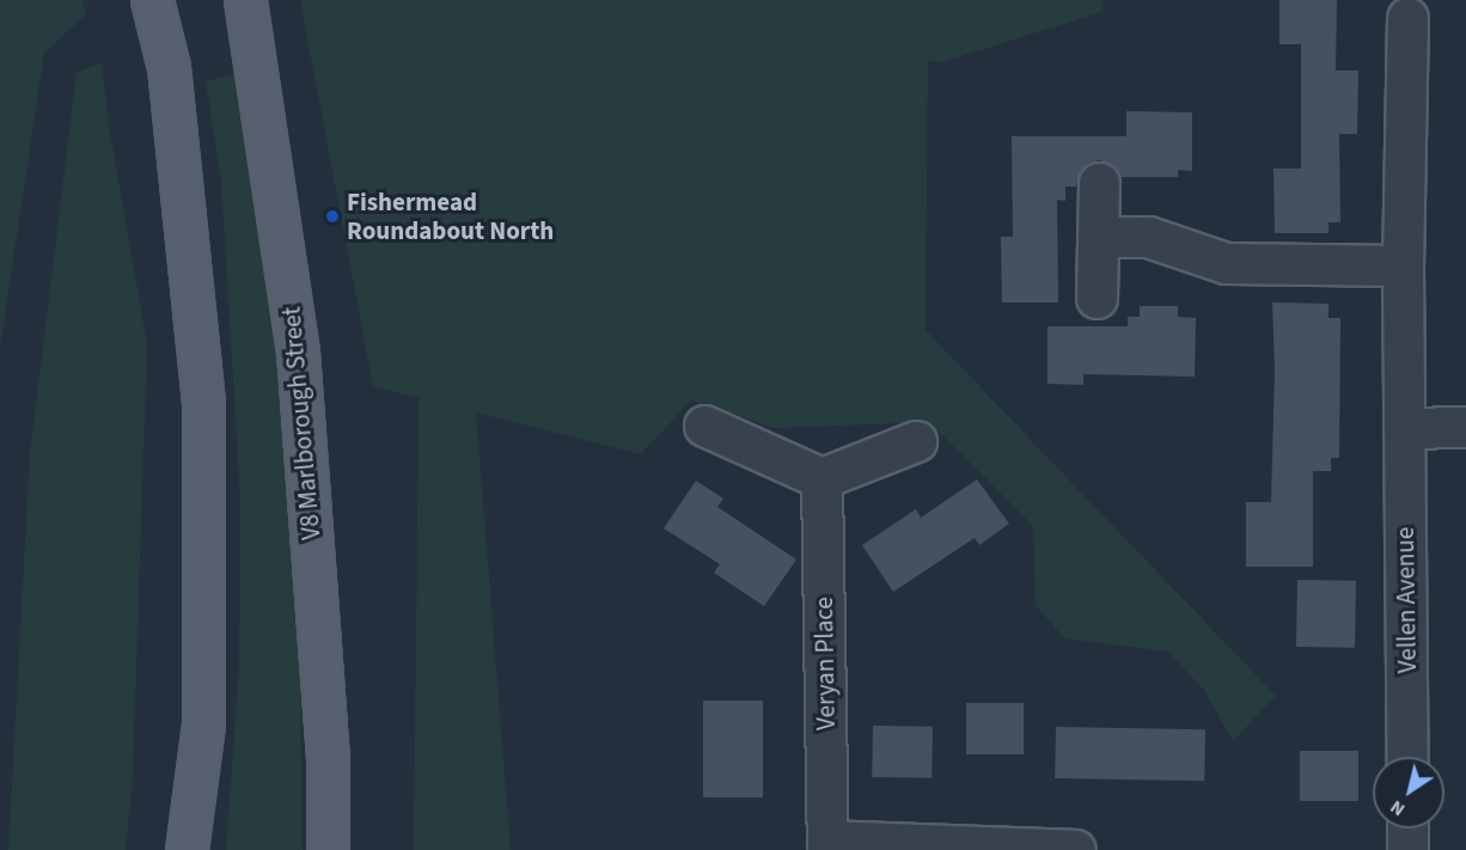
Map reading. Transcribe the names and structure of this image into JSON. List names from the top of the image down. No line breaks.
{"streets":{"main road":["V8 Marlborough Street"],"street":["Vellen Avenue","Veryan Place"]},"places":["Fishermead Roundabout North"],"north":"bottom left"}
